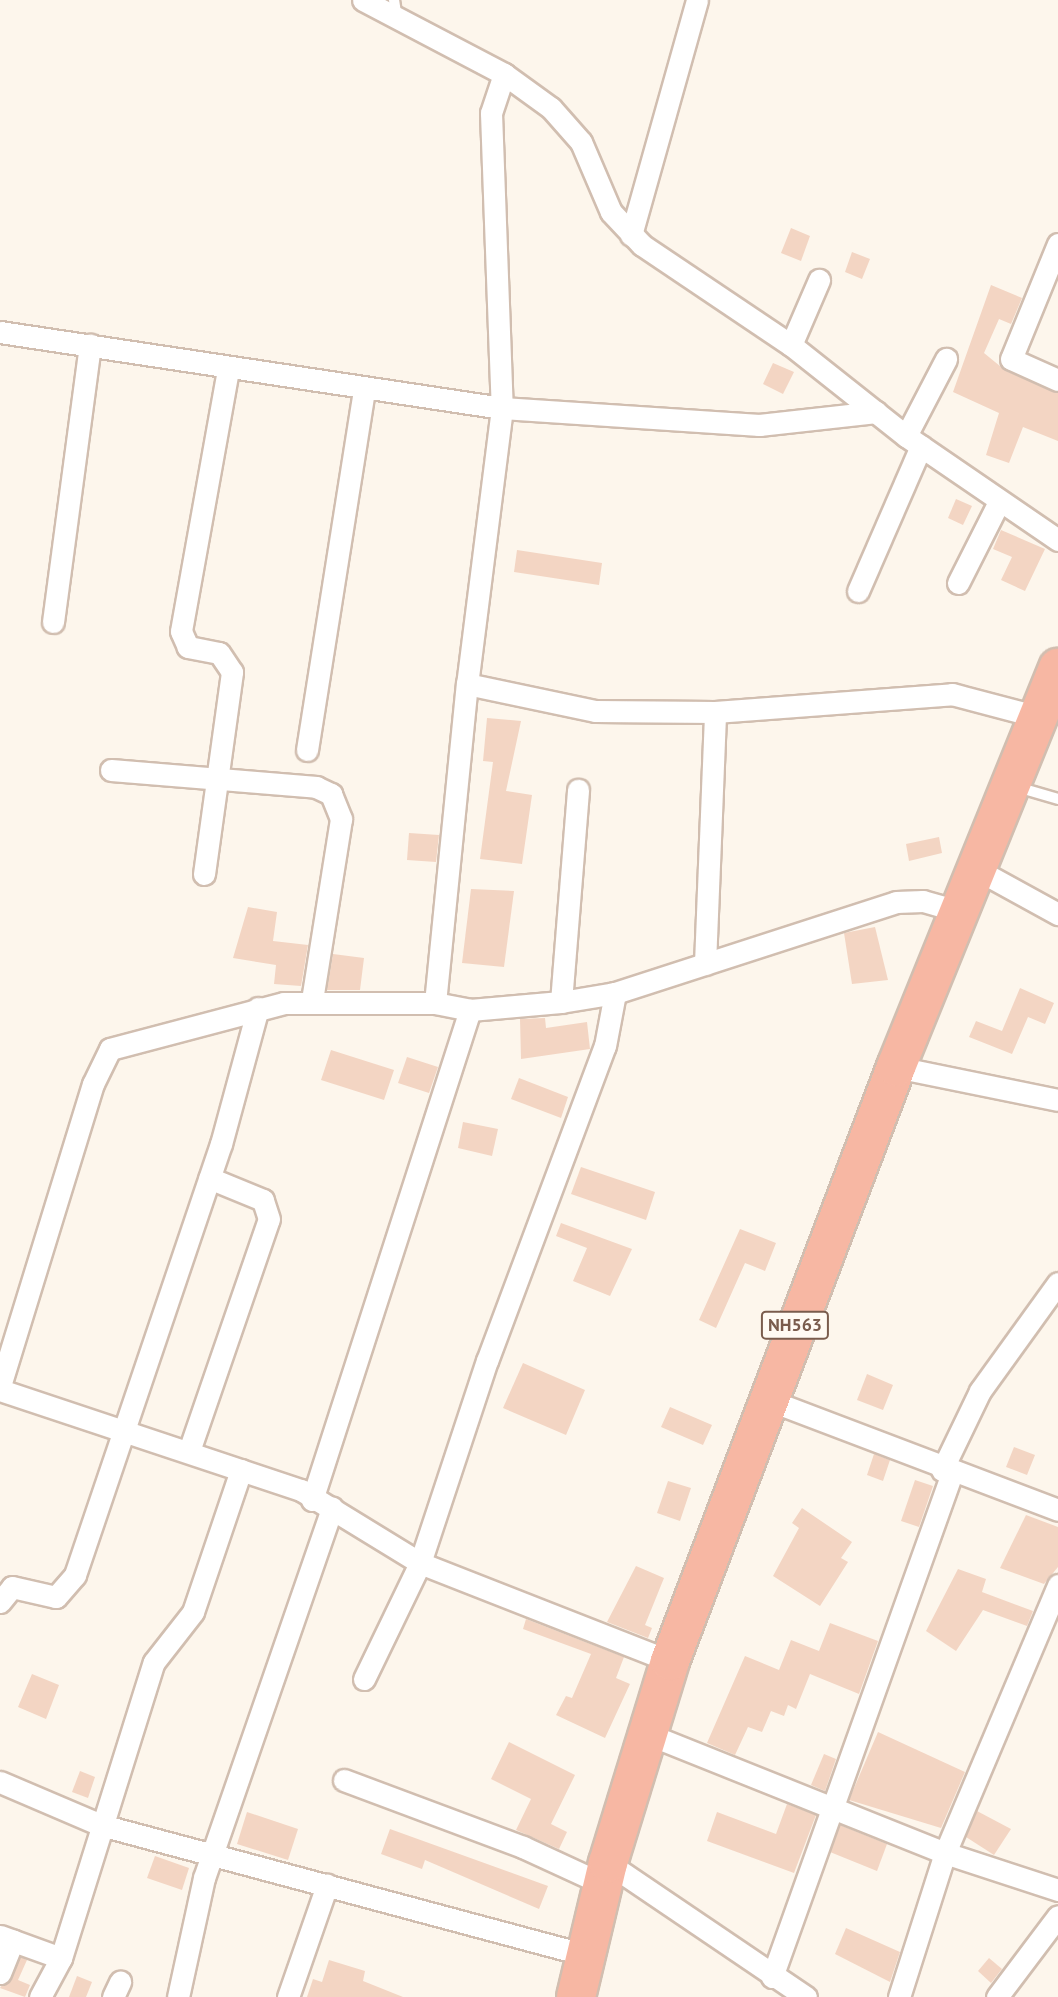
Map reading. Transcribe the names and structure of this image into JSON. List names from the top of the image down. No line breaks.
{"streets":{"highway":["NH563"]}}
